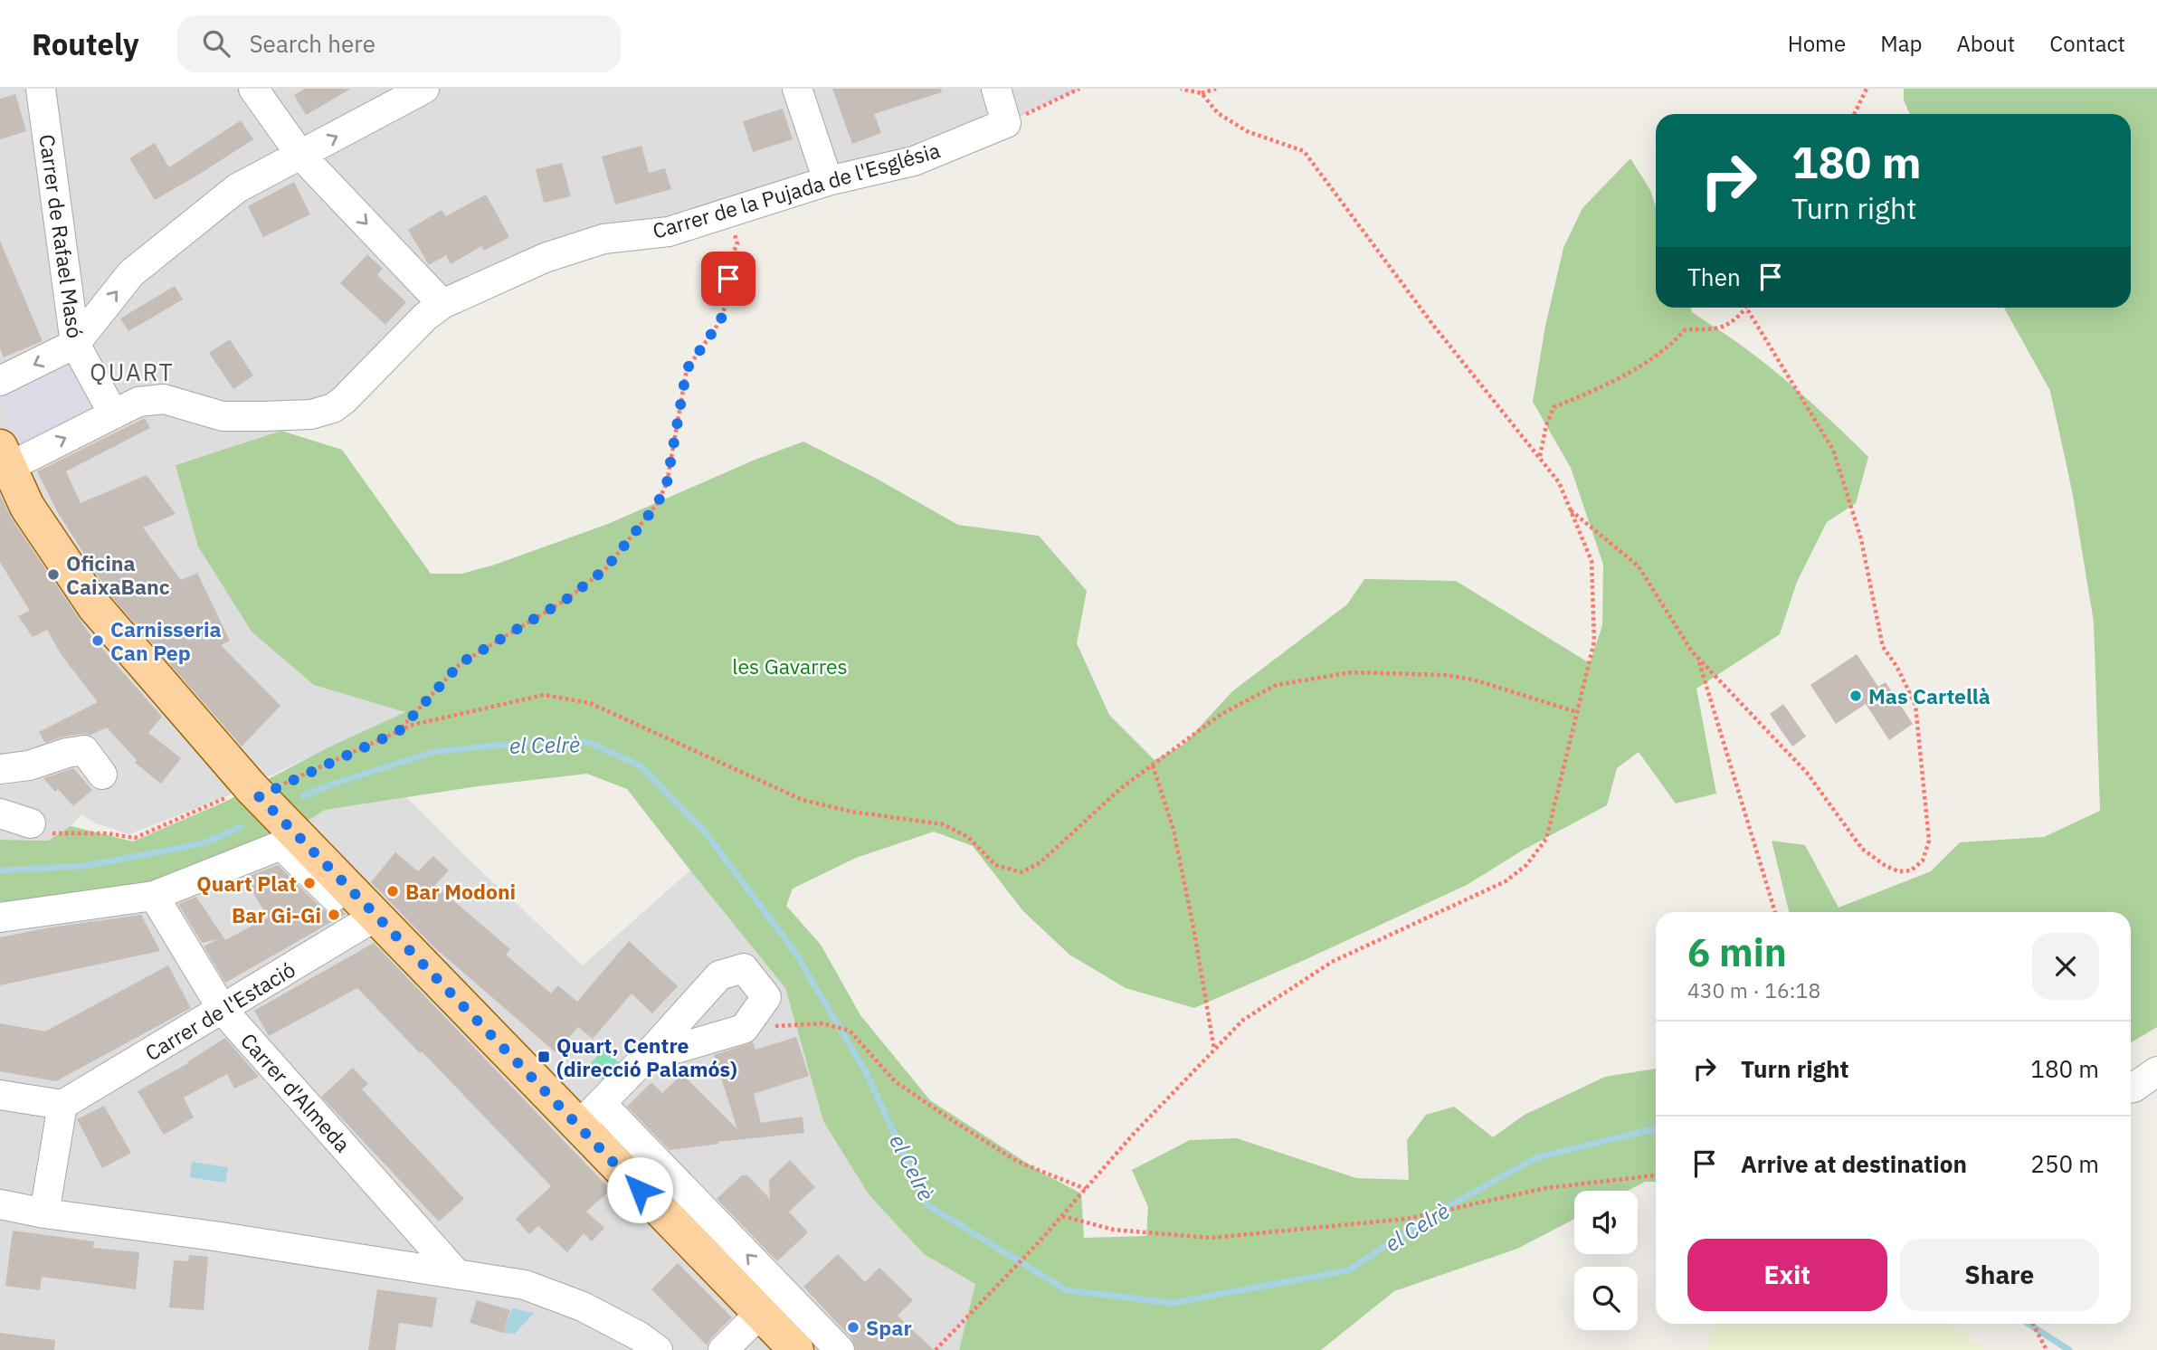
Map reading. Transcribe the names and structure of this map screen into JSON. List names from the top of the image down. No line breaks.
{"streets":{"street":["Carrer de la Pujada de l'Església","Carrer de Rafael Masó","Carrer de l'Estació","Carrer d'Almeda"]},"crossings":[["Carrer de la Pujada de l'Església","Carrer de Rafael Masó"],["Carrer de l'Estació","Carrer d'Almeda"]],"districts":["QUART"],"water":["el Celrè"],"parks":["les Gavarres"],"places":{"other":["Oficina CaixaBanc","Carnisseria Can Pep","Mas Cartellà","Quart Plat","Bar Modoni","Bar Gi-Gi","Spar"],"transit":["Quart, Centre (direcció Palamós)"]},"page":{"header":"Routely","search":"Search here","nav":["Home","Map","About","Contact"],"turn":["180 m","Turn right"],"then":"Then","heading":["6 min","430 m · 16:18"],"list":[{"name":"Turn right","value":"180 m"},{"name":"Arrive at destination","value":"250 m"}],"buttons":["Exit","Share"]}}
